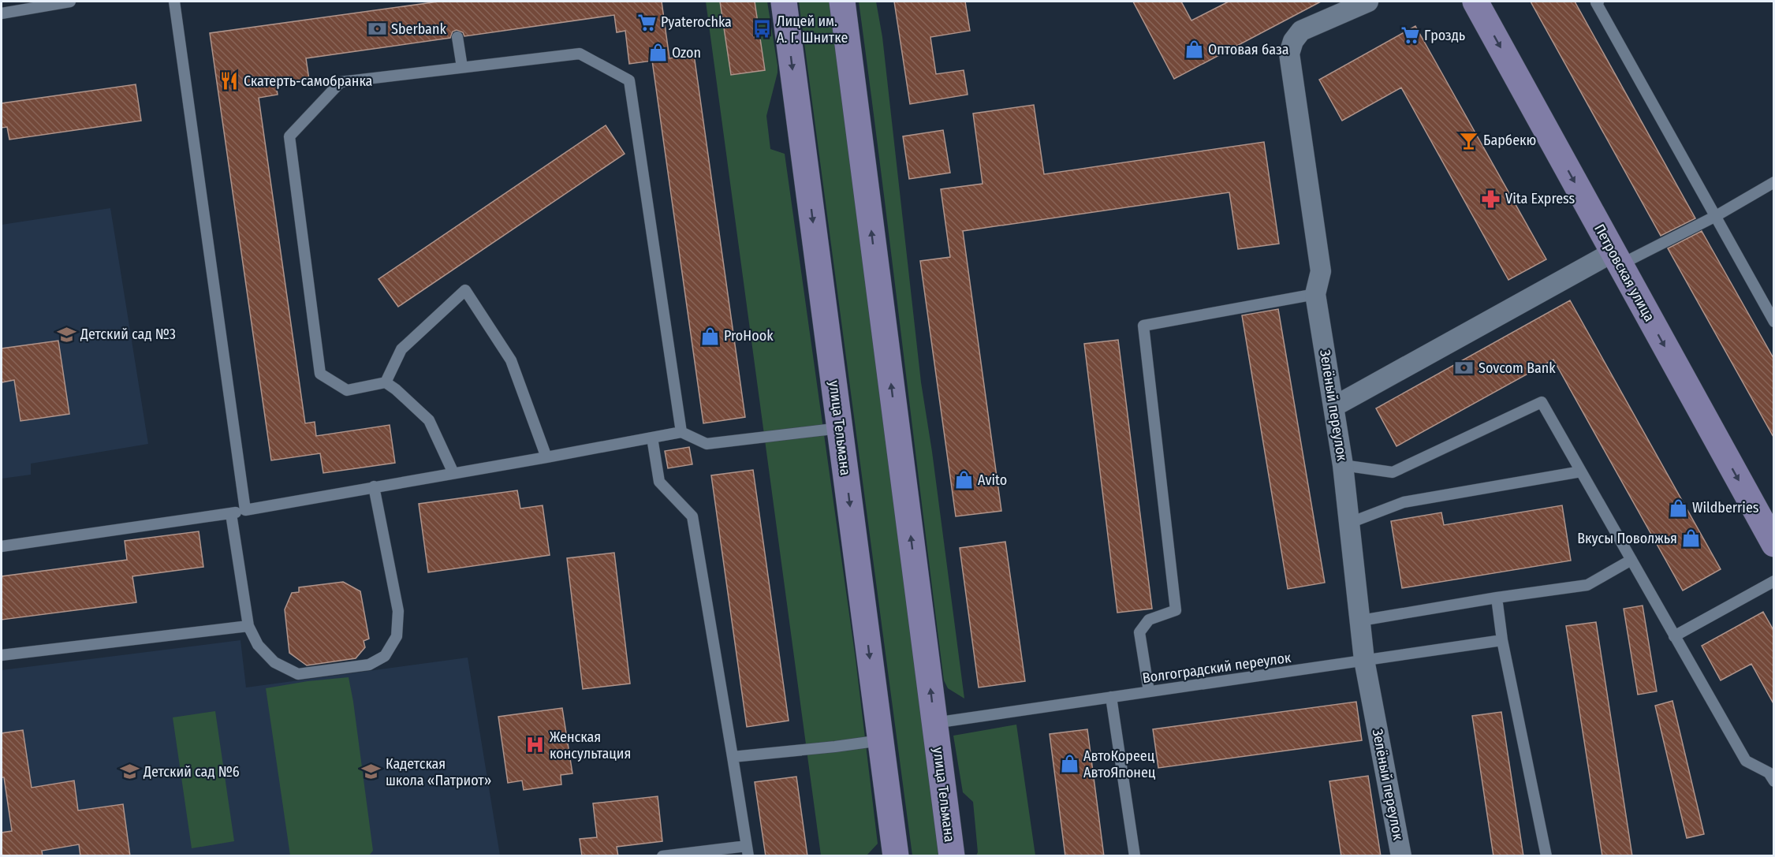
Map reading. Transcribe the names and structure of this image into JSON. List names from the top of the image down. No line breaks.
{"streets":{"main road":["Петровская улица","улица Тельмана"],"street":["Зелёный переулок"],"lane":["Волгоградский переулок"]},"crossings":[["Зелёный переулок","Волгоградский переулок"],["улица Тельмана","Волгоградский переулок"]],"one_way":["Петровская улица"],"places":{"supermarket":["Pyaterochka","Гроздь"],"bank":["Sberbank","Sovcom Bank"],"bus stop":["Лицей им. А. Г. Шнитке"],"shop":["Оптовая база","Ozon","ProHook","Avito","Wildberries","Вкусы Поволжья","АвтоКореец АвтоЯпонец"],"restaurant":["Скатерть-самобранка"],"bar":["Барбекю"],"pharmacy":["Vita Express"],"school or university":["Детский сад №3","Детский сад №6","Кадетская школа «Патриот»"],"hospital":["Женская консультация"]}}
